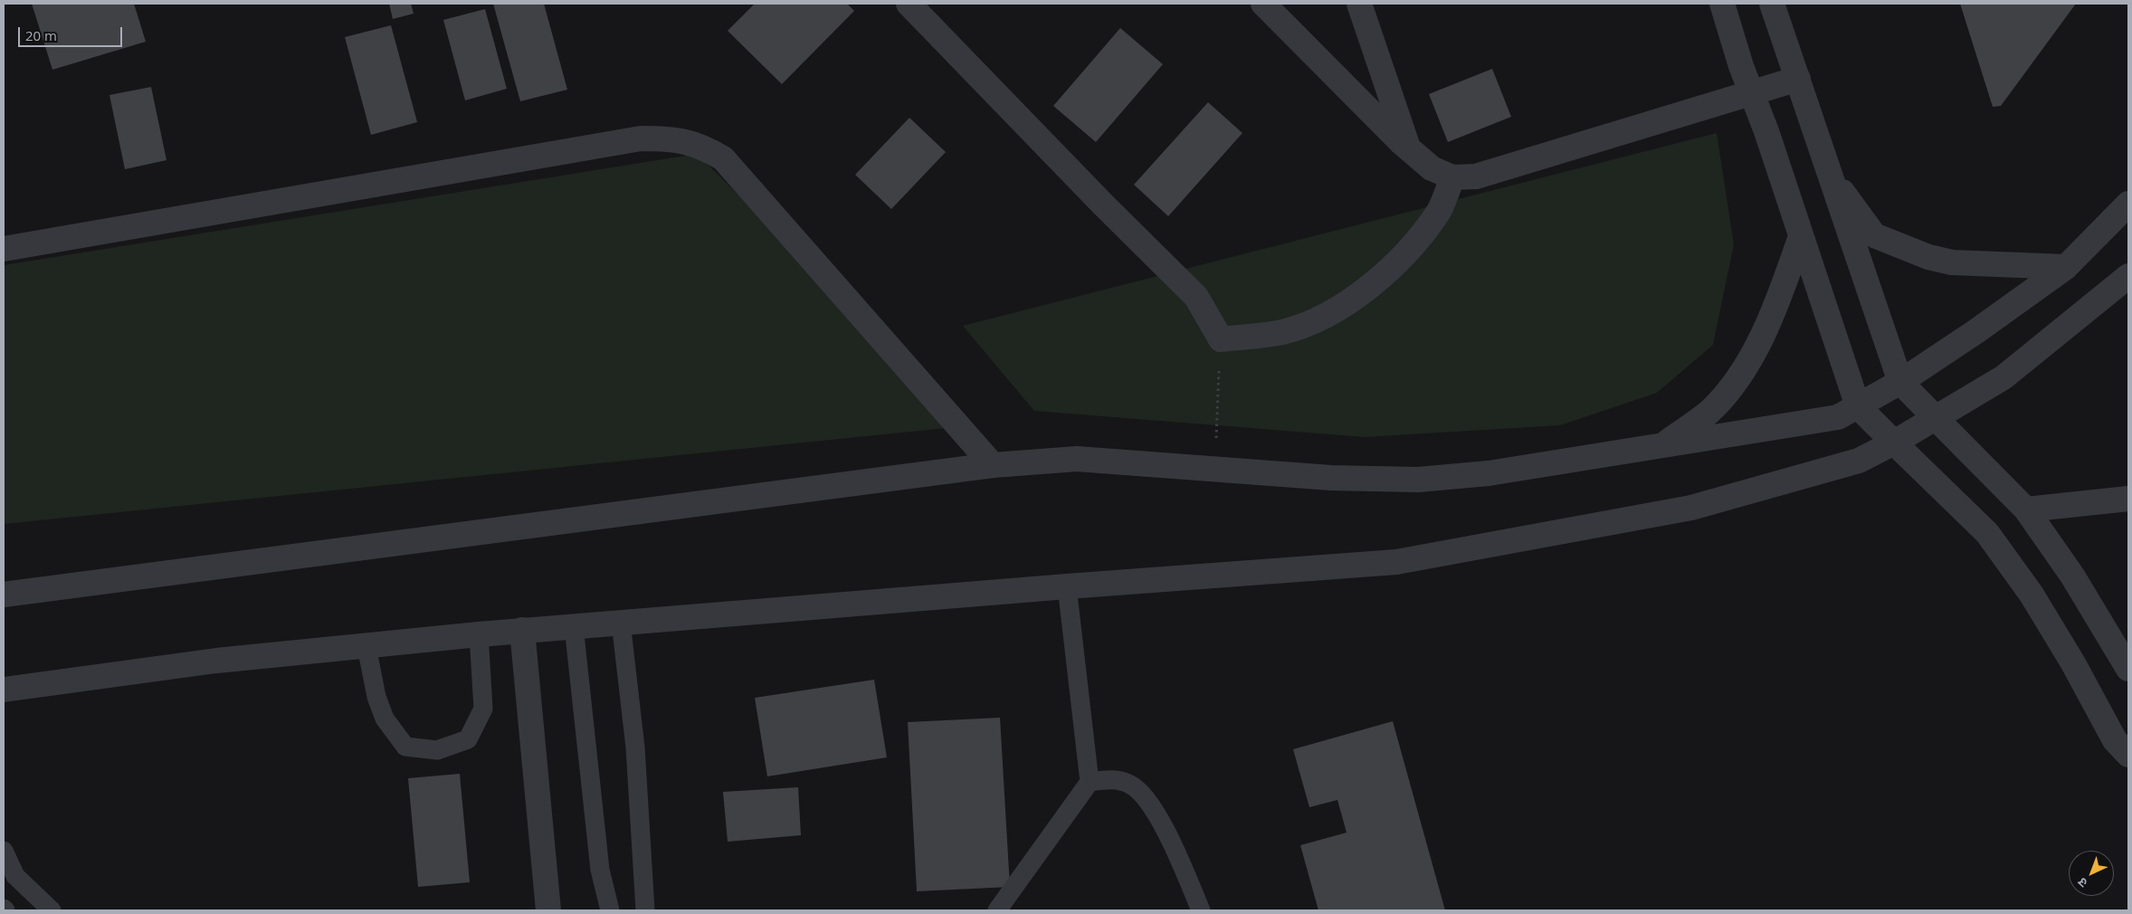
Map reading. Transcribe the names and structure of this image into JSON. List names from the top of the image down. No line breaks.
{"scale_bar":"20 m","north":"bottom left"}
